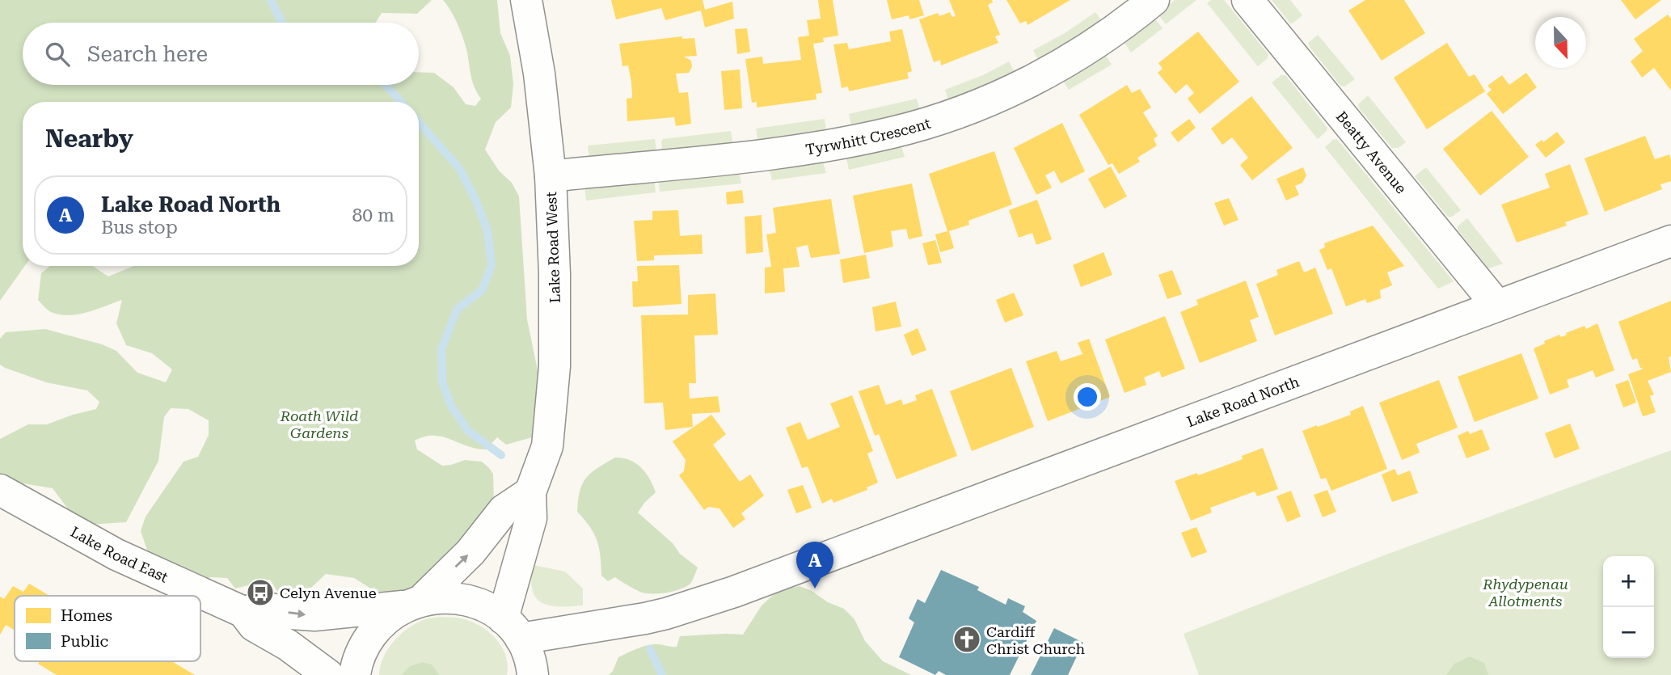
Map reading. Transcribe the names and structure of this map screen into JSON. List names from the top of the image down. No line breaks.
{"streets":{"street":["Tyrwhitt Crescent","Beatty Avenue","Lake Road West","Lake Road North","Lake Road East"]},"crossings":[["Tyrwhitt Crescent","Lake Road West"],["Beatty Avenue","Lake Road North"],["Lake Road West","Lake Road North"]],"parks":["Roath Wild Gardens","Rhydypenau Allotments"],"places":{"bus stop":["Celyn Avenue"],"church":["Cardiff Christ Church"]},"legend":["Homes","Public"],"north":"bottom","page":{"search":"Search here","heading":"Nearby","list":[{"mark":"A","name":"Lake Road North","note":"Bus stop","value":"80 m"}],"pins":"A","map_buttons":["+","−"]}}
